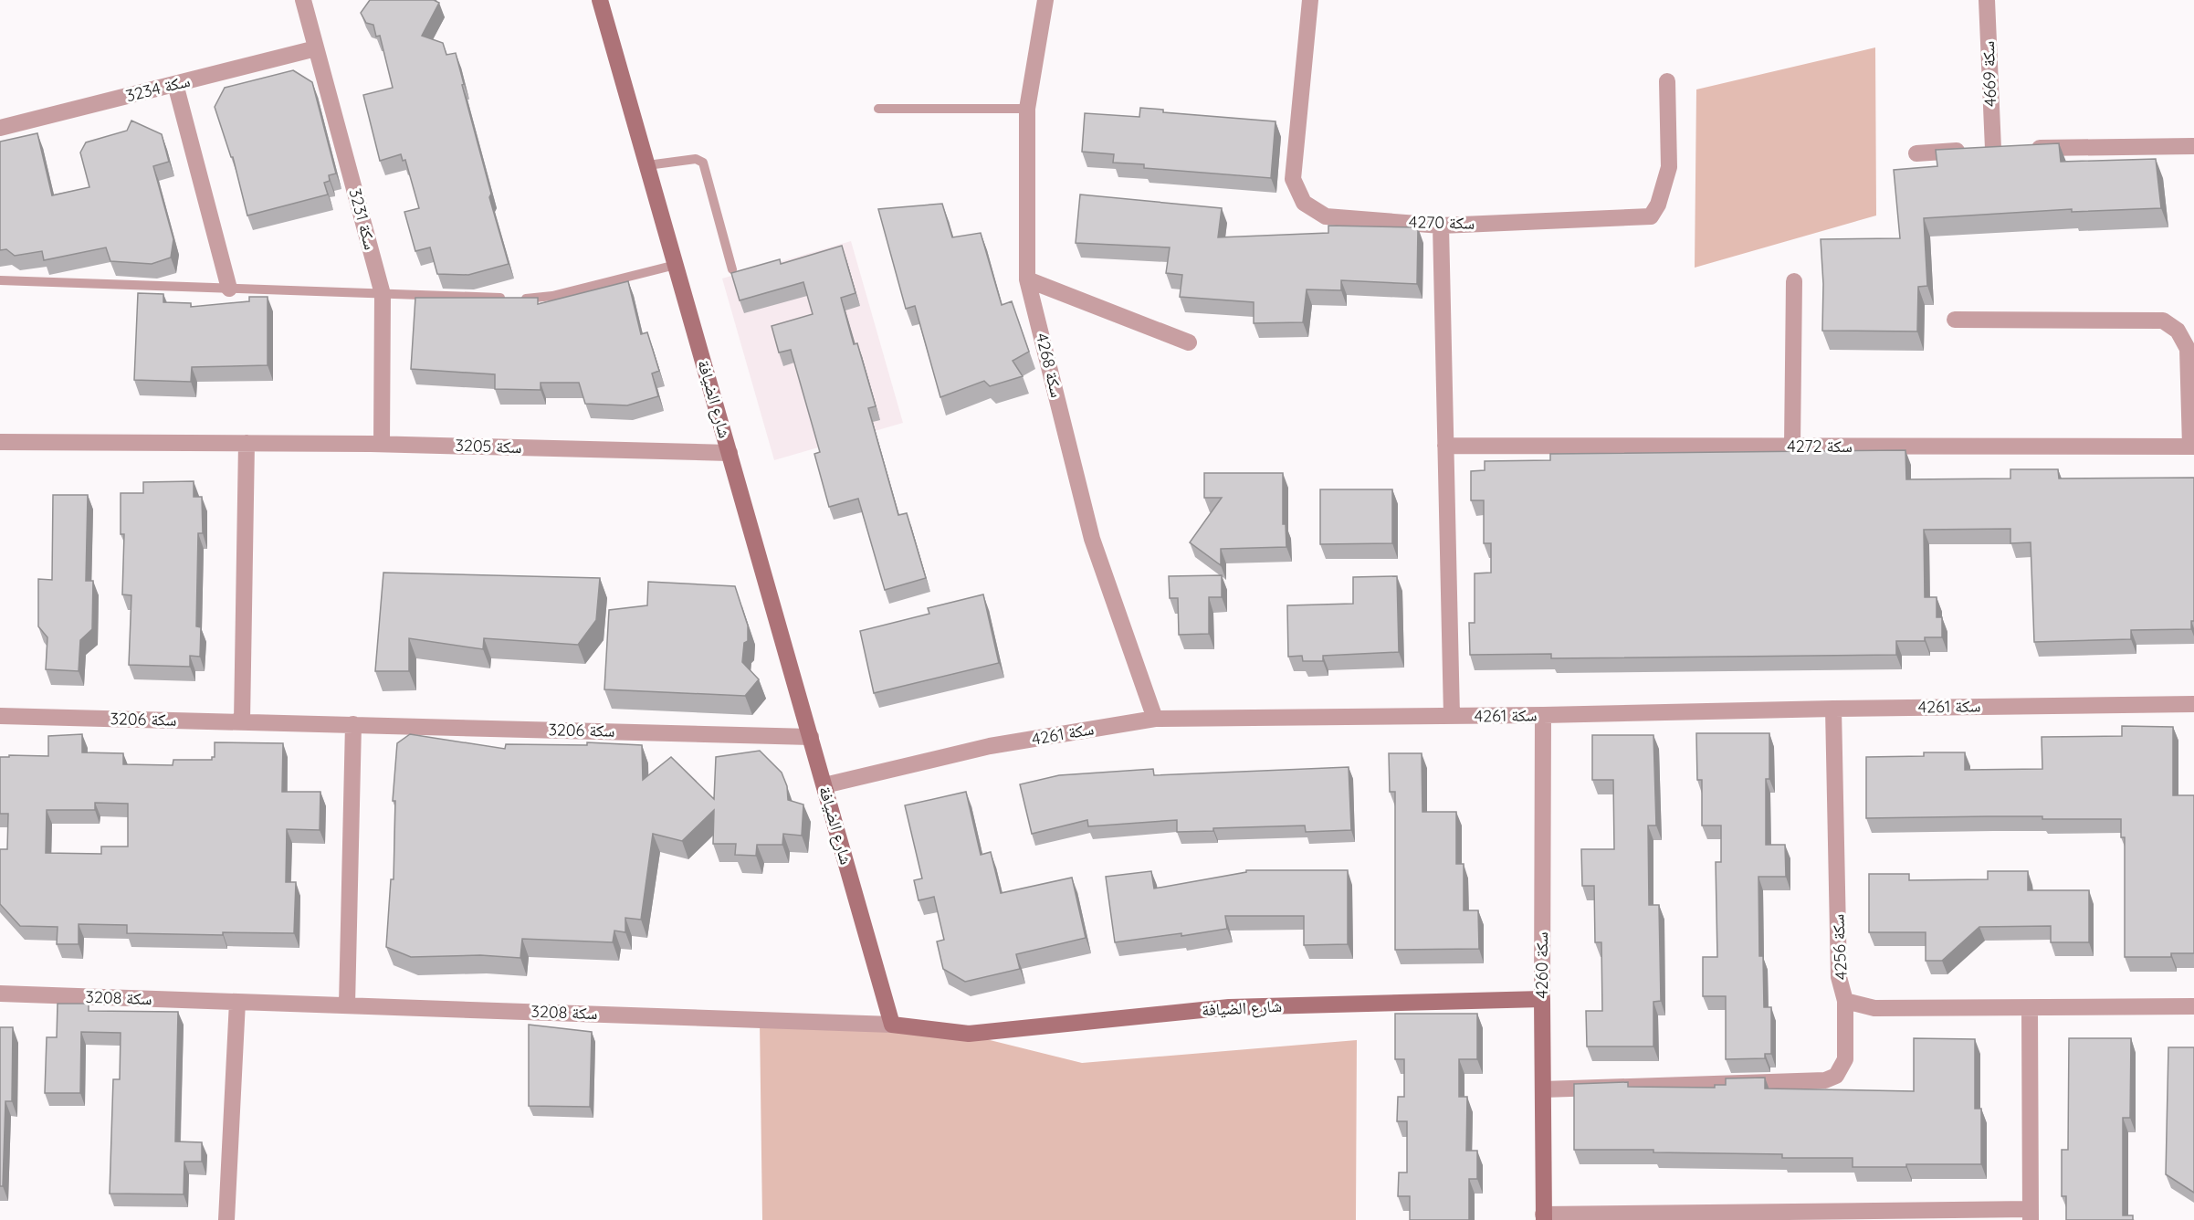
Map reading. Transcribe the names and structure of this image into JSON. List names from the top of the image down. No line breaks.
{"streets":{"street":["سكة 4669","سكة 3234","سكة 3231","سكة 4270","سكة 4268","شارع الضيافة","سكة 3205","سكة 4272","سكة 4261","سكة 3206","سكة 4256","سكة 4260","سكة 3208"]},"crossings":[["سكة 3234","سكة 3231"],["سكة 3231","سكة 3205"],["سكة 4268","سكة 4261"],["شارع الضيافة","سكة 3205"],["شارع الضيافة","سكة 4261"],["شارع الضيافة","سكة 3206"],["شارع الضيافة","سكة 4260"],["شارع الضيافة","سكة 3208"],["سكة 4261","سكة 4256"],["سكة 4261","سكة 4260"]]}
